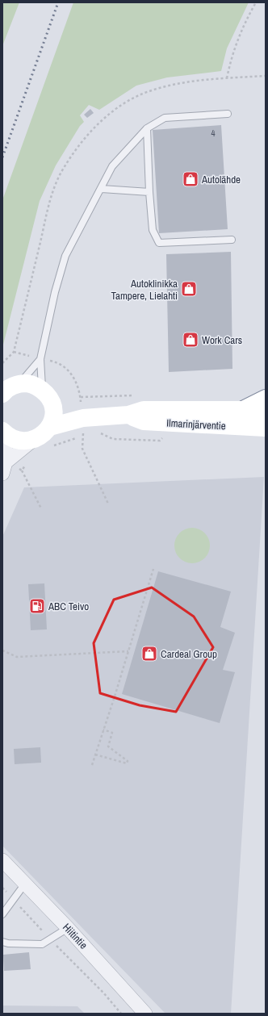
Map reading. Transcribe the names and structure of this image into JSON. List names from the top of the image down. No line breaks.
{"streets":{"main road":["Ilmarinjärventie"],"street":["Hiitintie"]},"places":{"shop":["Autolähde","Autoklinikka Tampere, Lielahti","Work Cars","Cardeal Group"],"fuel station":["ABC Teivo"]},"house_numbers":["4"]}
